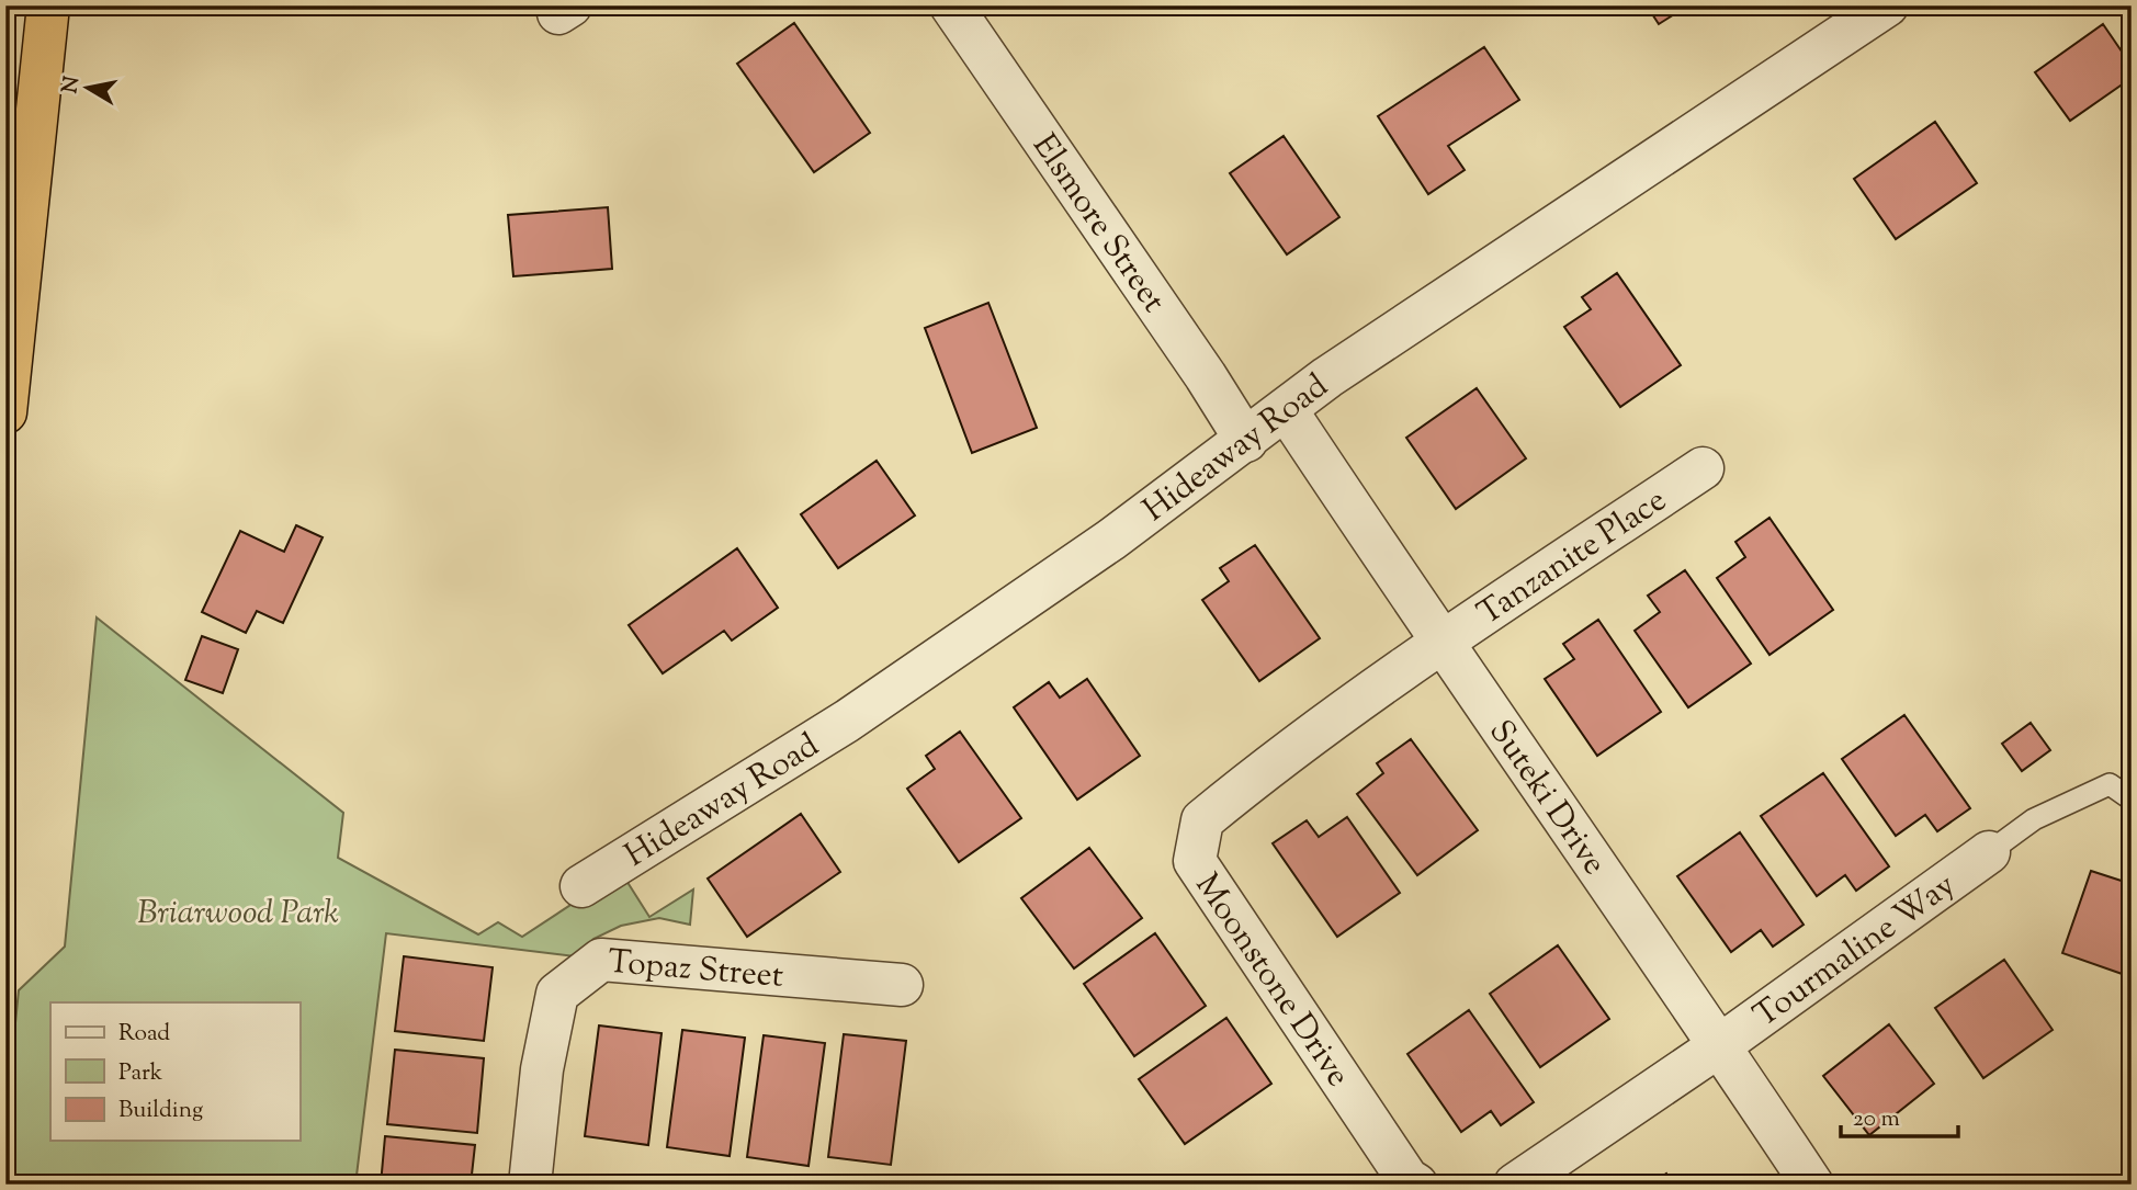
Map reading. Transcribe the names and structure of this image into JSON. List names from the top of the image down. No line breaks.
{"streets":{"street":["Elsmore Street","Hideaway Road","Tanzanite Place","Suteki Drive","Tourmaline Way","Topaz Street","Moonstone Drive"]},"crossings":[["Elsmore Street","Hideaway Road"],["Hideaway Road","Suteki Drive"],["Tanzanite Place","Suteki Drive"],["Tanzanite Place","Moonstone Drive"],["Suteki Drive","Tourmaline Way"],["Suteki Drive","Moonstone Drive"]],"parks":["Briarwood Park"],"legend":["Road","Park","Building"],"scale_bar":"20 m","north":"left"}
